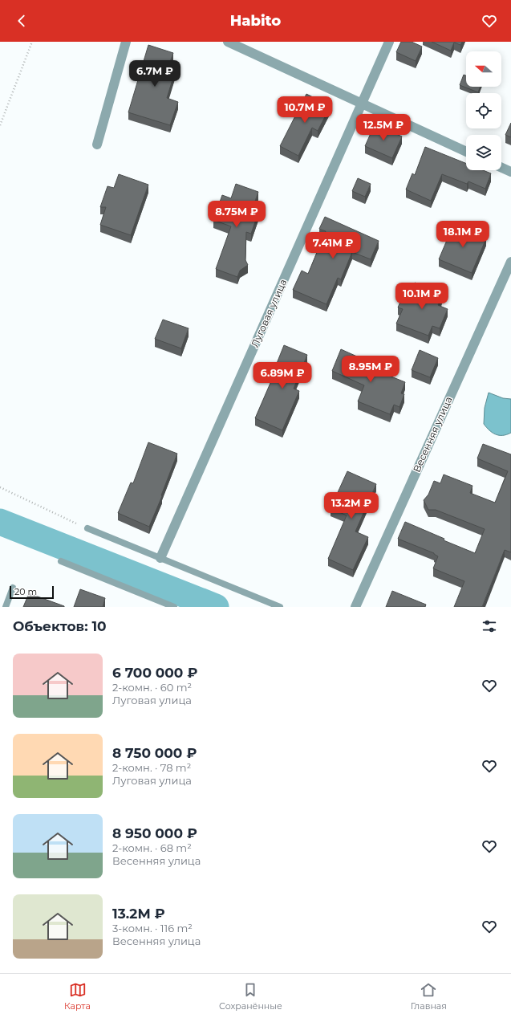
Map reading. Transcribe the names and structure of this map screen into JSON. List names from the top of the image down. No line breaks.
{"streets":{"street":["Луговая улица","Весенняя улица"]},"scale_bar":"20 m","north":"left","page":{"header":"Habito","price":["6.7M ₽","10.7M ₽","12.5M ₽","8.75M ₽","18.1M ₽","7.41M ₽","10.1M ₽","8.95M ₽","6.89M ₽","13.2M ₽"],"scale":"20 m","heading":"Объектов: 10","list":[{"name":"6 700 000 ₽","note":"2-комн. · 60 m² · Луговая улица"},{"name":"8 750 000 ₽","note":"2-комн. · 78 m² · Луговая улица"},{"name":"8 950 000 ₽","note":"2-комн. · 68 m² · Весенняя улица"},{"name":"13.2M ₽","note":"3-комн. · 116 m² · Весенняя улица"}],"tabs":["Карта","Сохранённые","Главная"]}}
